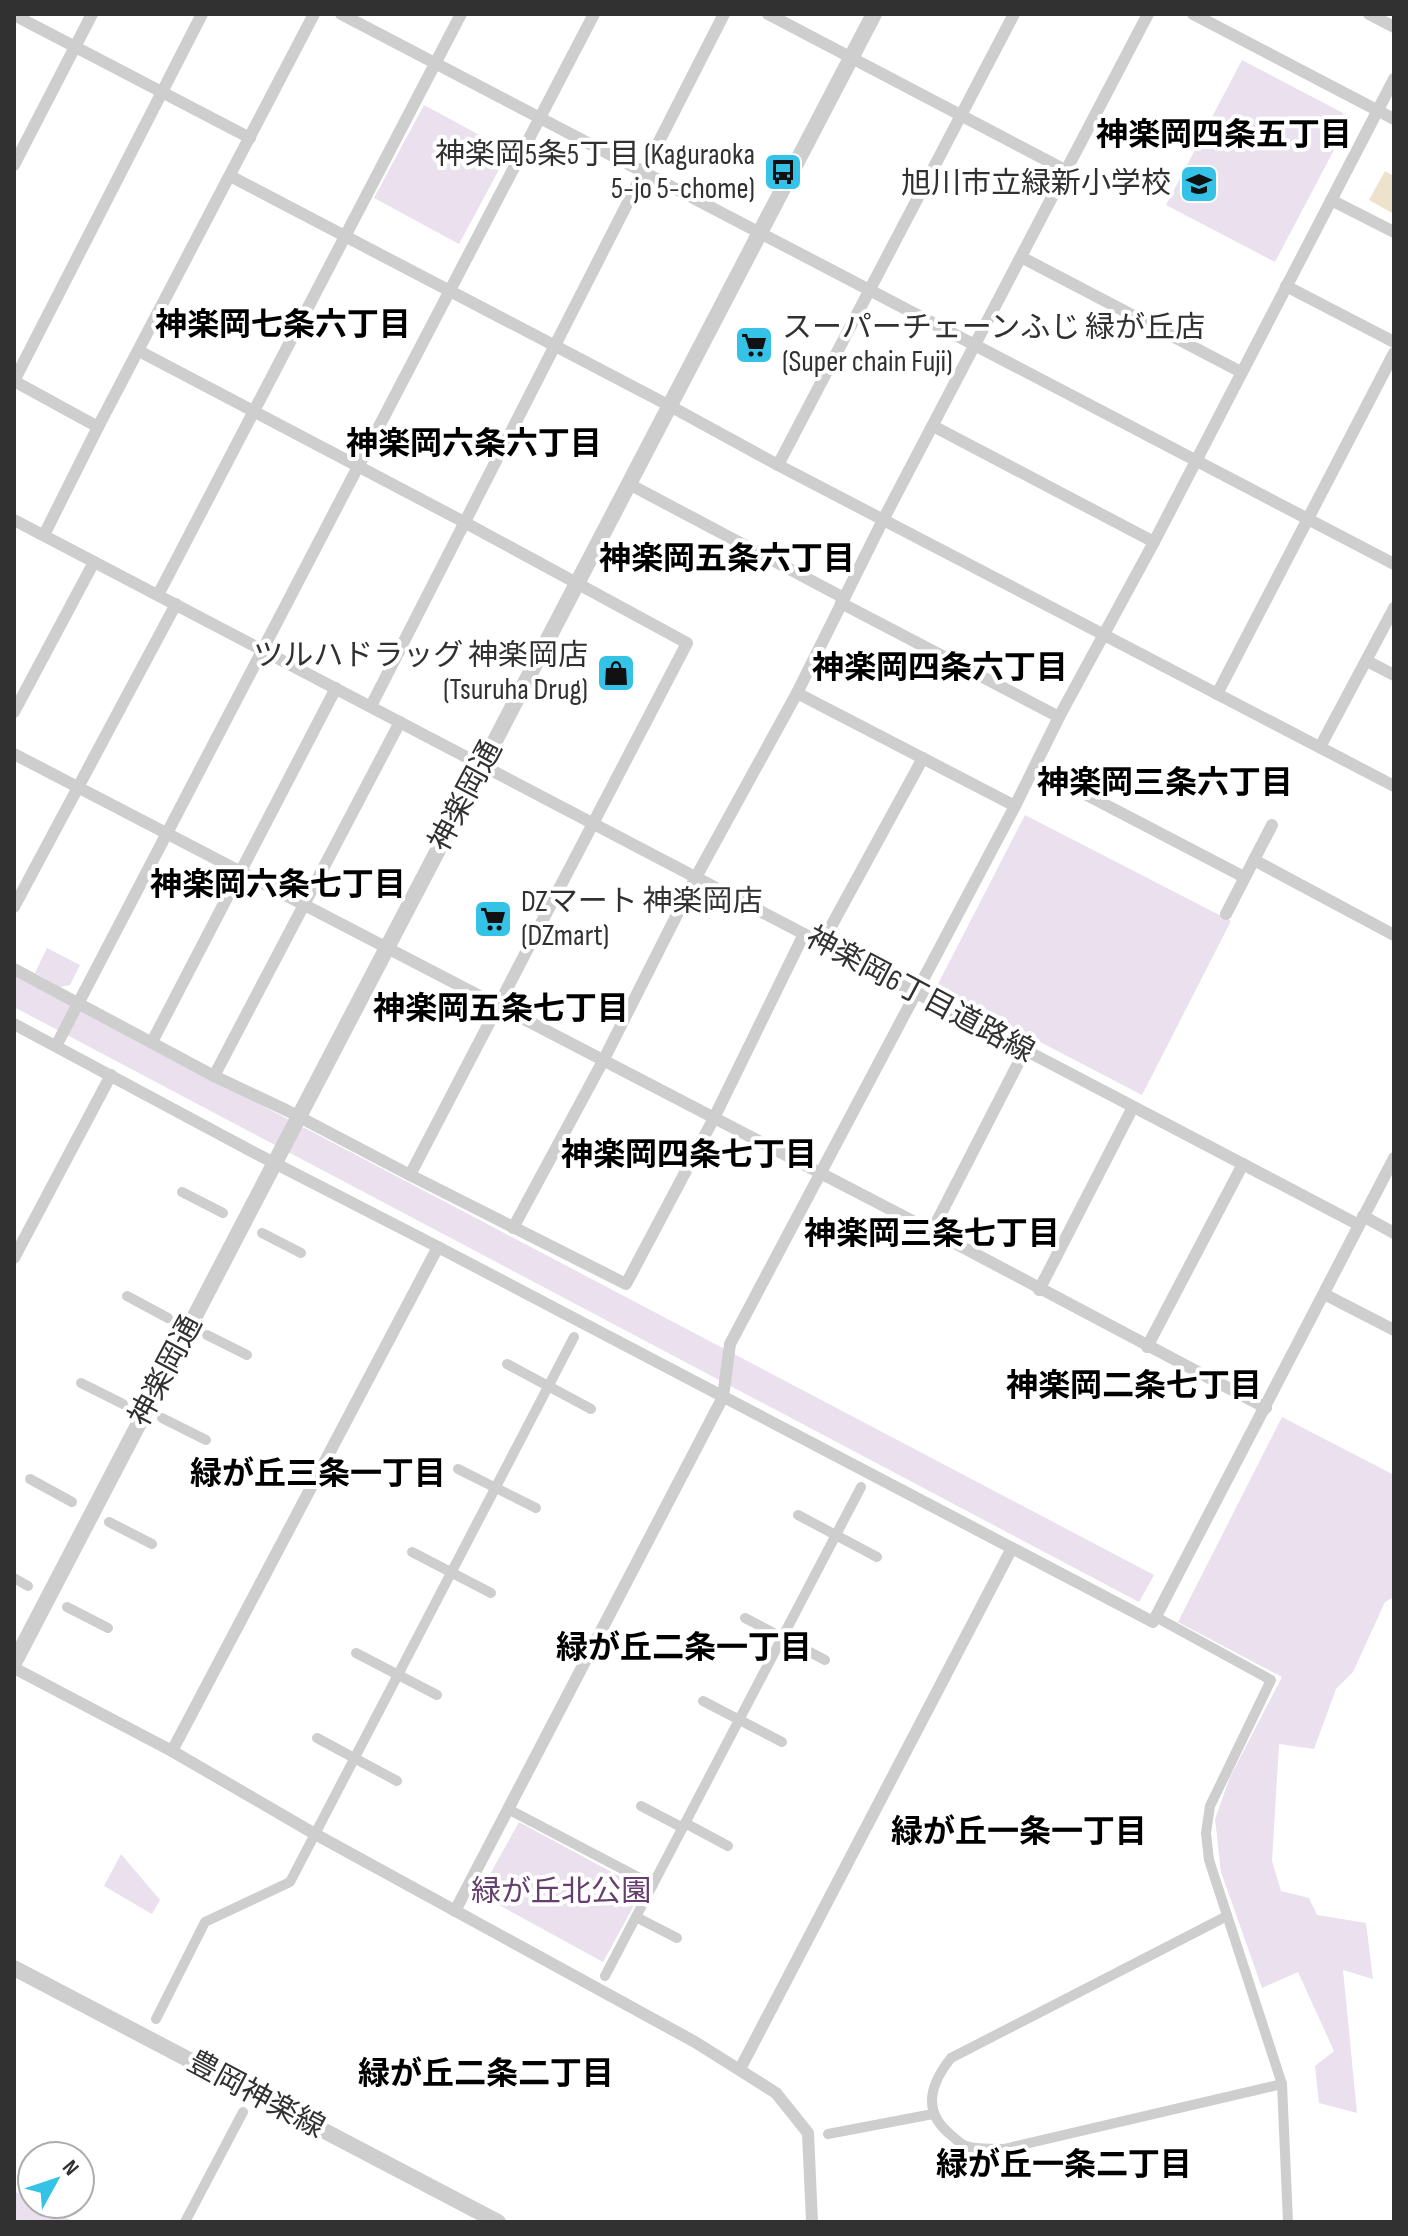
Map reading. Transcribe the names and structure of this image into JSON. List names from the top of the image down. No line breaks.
{"streets":{"street":["神楽岡通","神楽岡6丁目道路線","豊岡神楽線"]},"crossings":[["神楽岡通","神楽岡6丁目道路線"]],"districts":["神楽岡四条五丁目","神楽岡七条六丁目","神楽岡六条六丁目","神楽岡五条六丁目","神楽岡四条六丁目","神楽岡三条六丁目","神楽岡六条七丁目","神楽岡五条七丁目","神楽岡四条七丁目","神楽岡三条七丁目","神楽岡二条七丁目","緑が丘三条一丁目","緑が丘二条一丁目","緑が丘一条一丁目","緑が丘二条二丁目","緑が丘一条二丁目"],"parks":["緑が丘北公園"],"places":{"bus stop":["神楽岡5条5丁目 (Kaguraoka 5-jo 5-chome)"],"school or university":["旭川市立緑新小学校"],"supermarket":["スーパーチェーンふじ 緑が丘店 (Super chain Fuji)","DZマート 神楽岡店 (DZmart)"],"shop":["ツルハドラッグ 神楽岡店 (Tsuruha Drug)"]},"north":"top right"}
